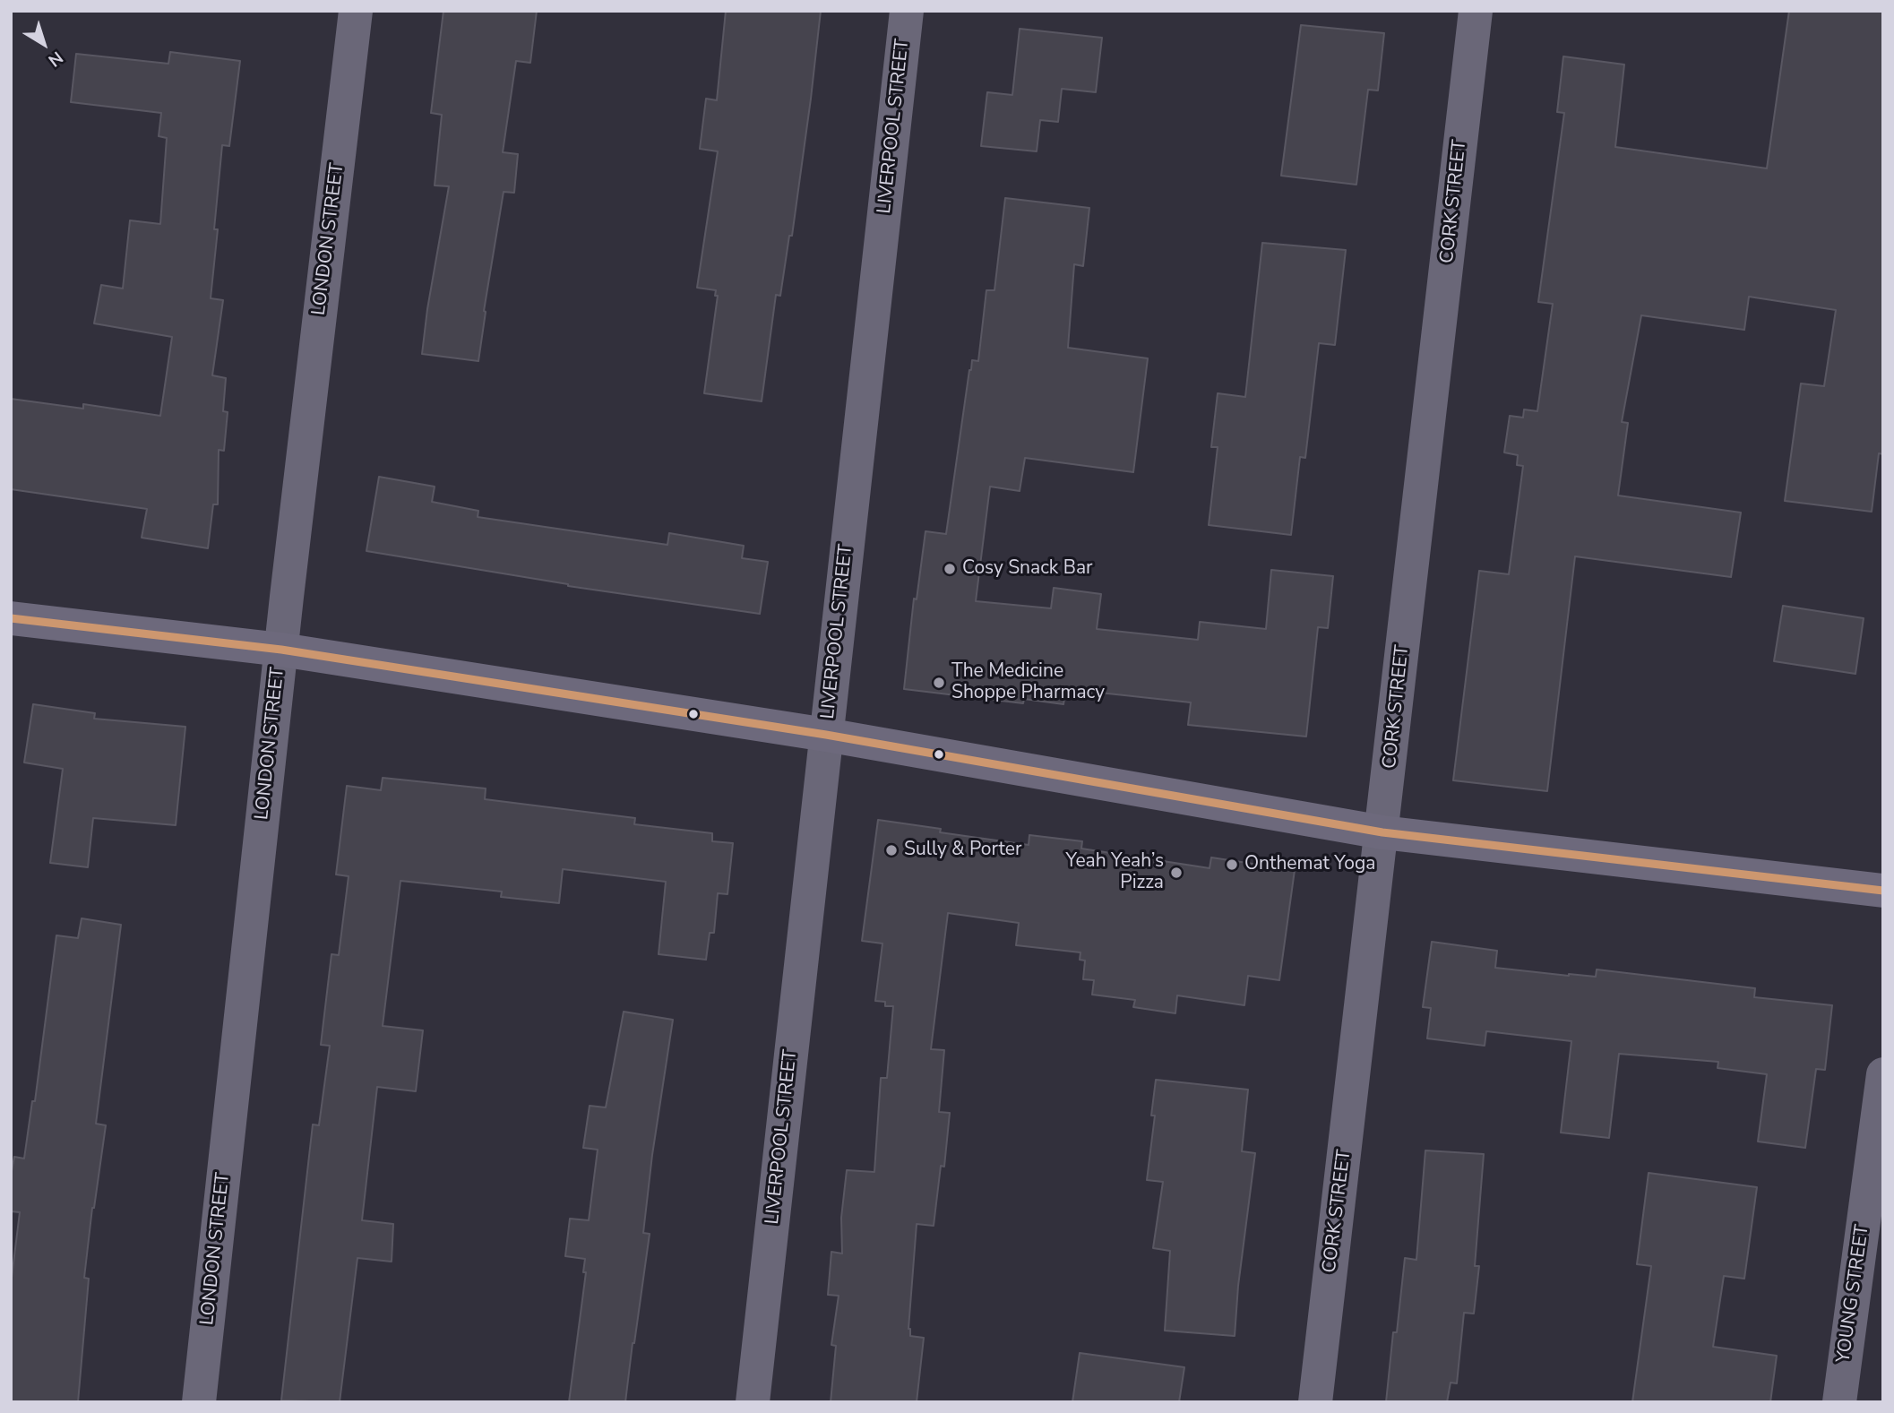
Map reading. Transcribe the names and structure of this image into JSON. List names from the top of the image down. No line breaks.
{"streets":{"street":["LIVERPOOL STREET","CORK STREET","LONDON STREET","YOUNG STREET"]},"places":["Cosy Snack Bar","The Medicine Shoppe Pharmacy","Sully & Porter","Onthemat Yoga","Yeah Yeah’s Pizza"],"north":"bottom right"}
